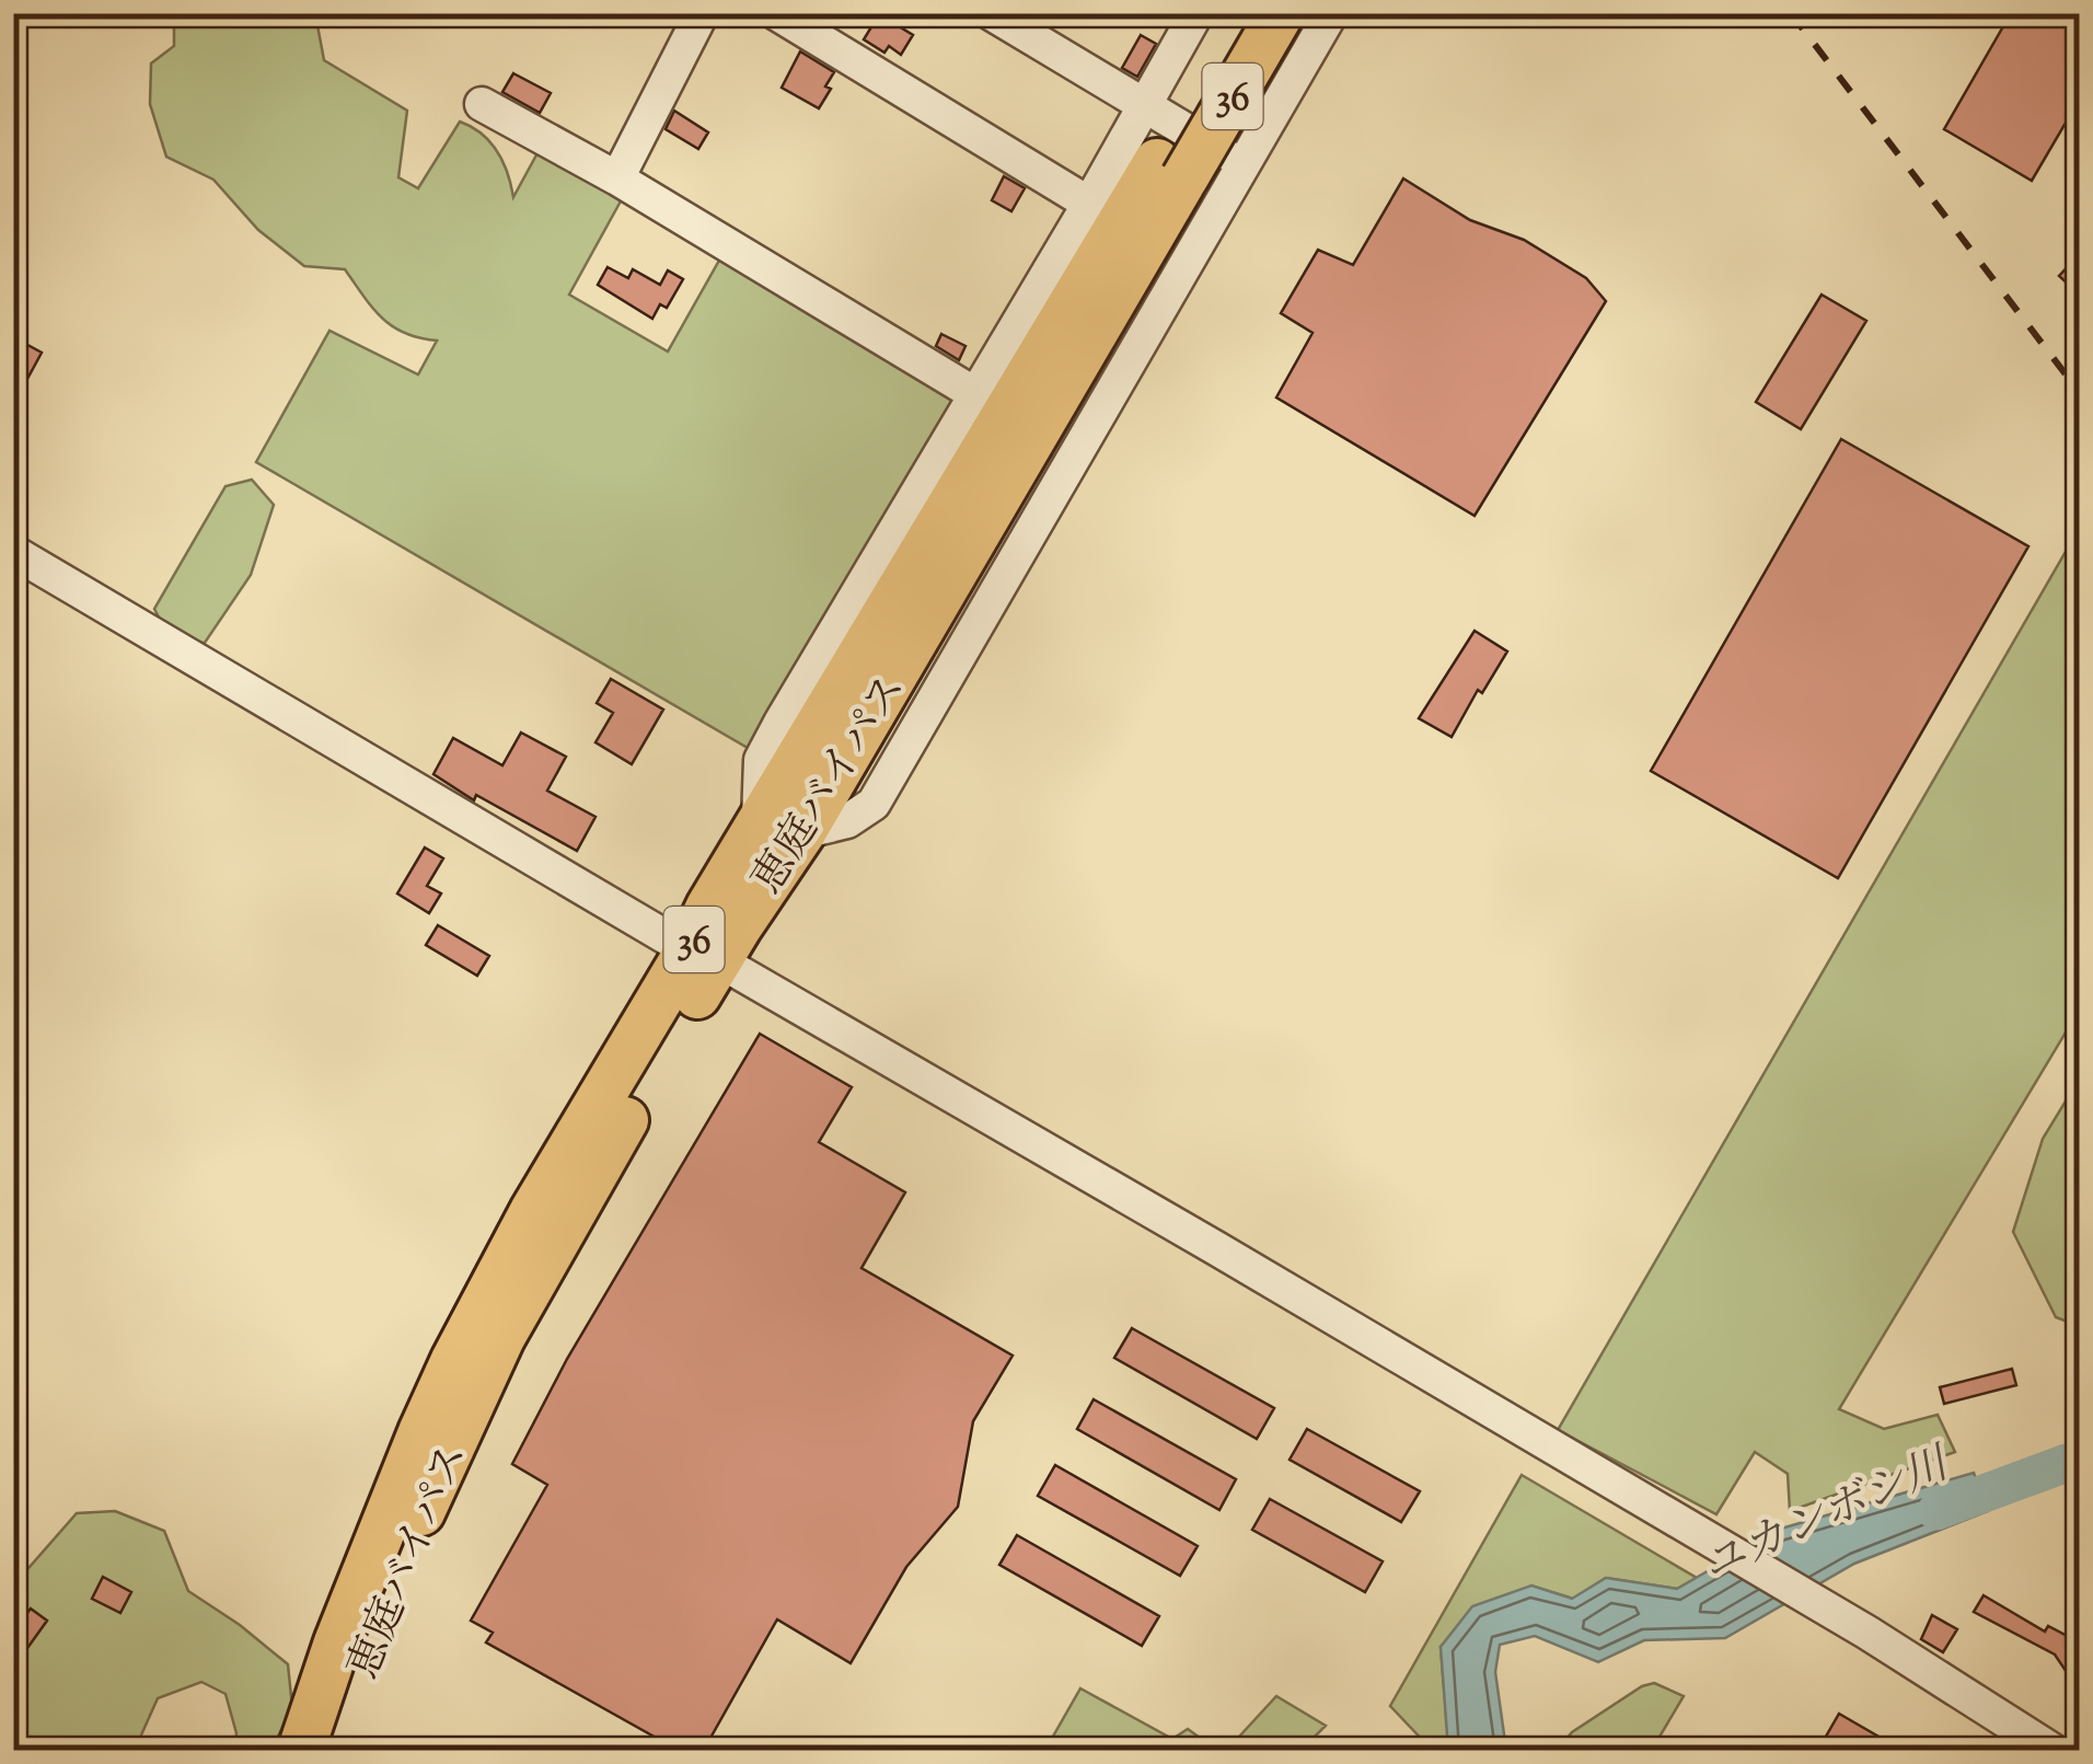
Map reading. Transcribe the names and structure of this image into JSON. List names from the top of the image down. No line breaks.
{"streets":{"highway":["36","恵庭バイパス"]},"water":["ユカンボシ川"]}
